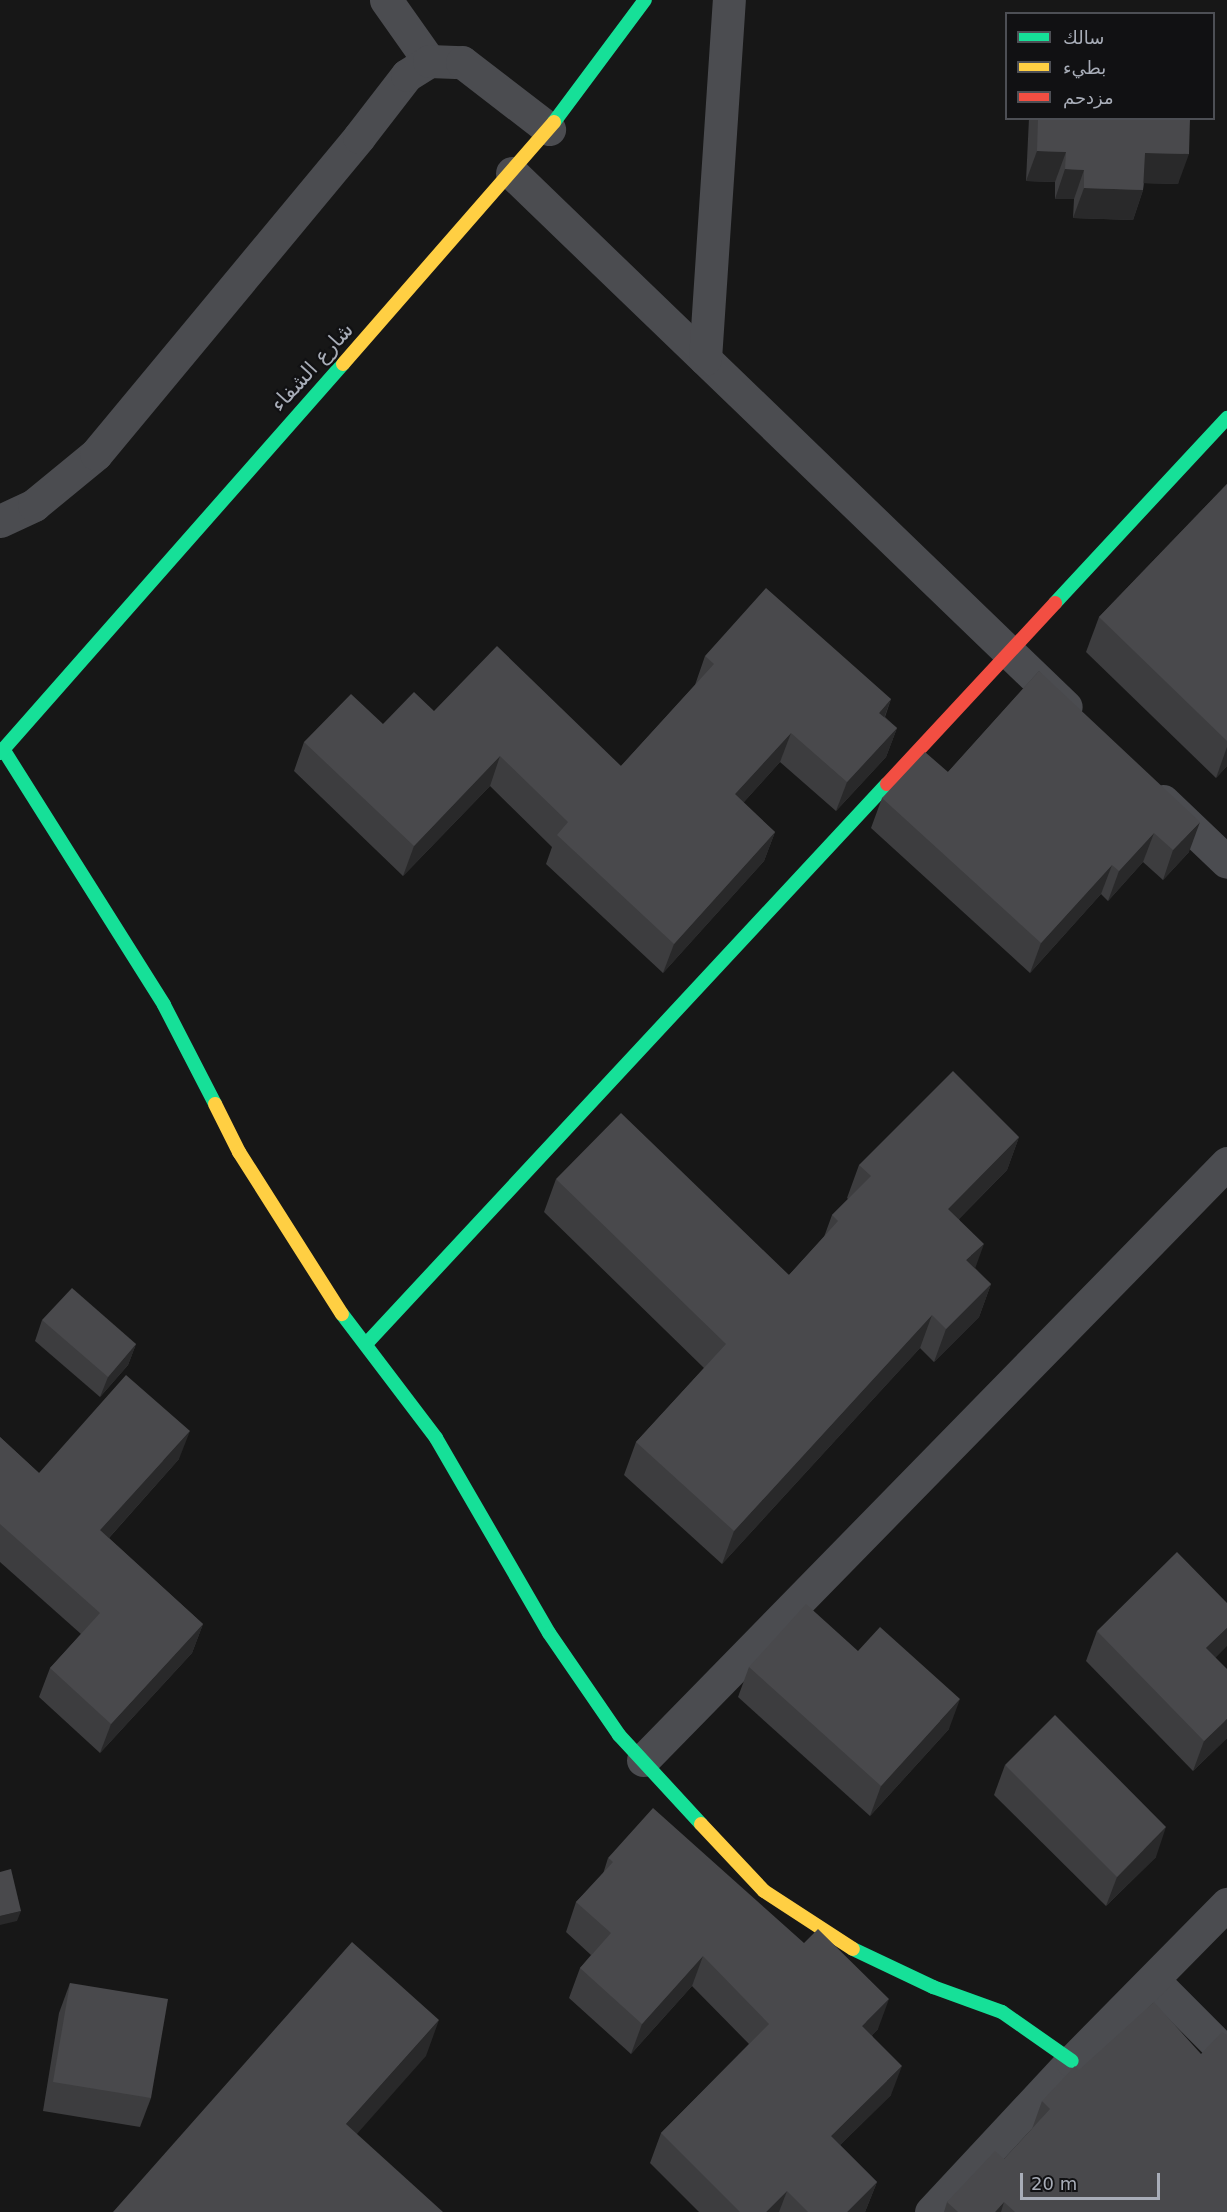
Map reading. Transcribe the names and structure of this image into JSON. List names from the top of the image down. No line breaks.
{"streets":{"street":["شارع الشفاء"]},"legend":["سالك","بطيء","مزدحم"],"scale_bar":"20 m"}
